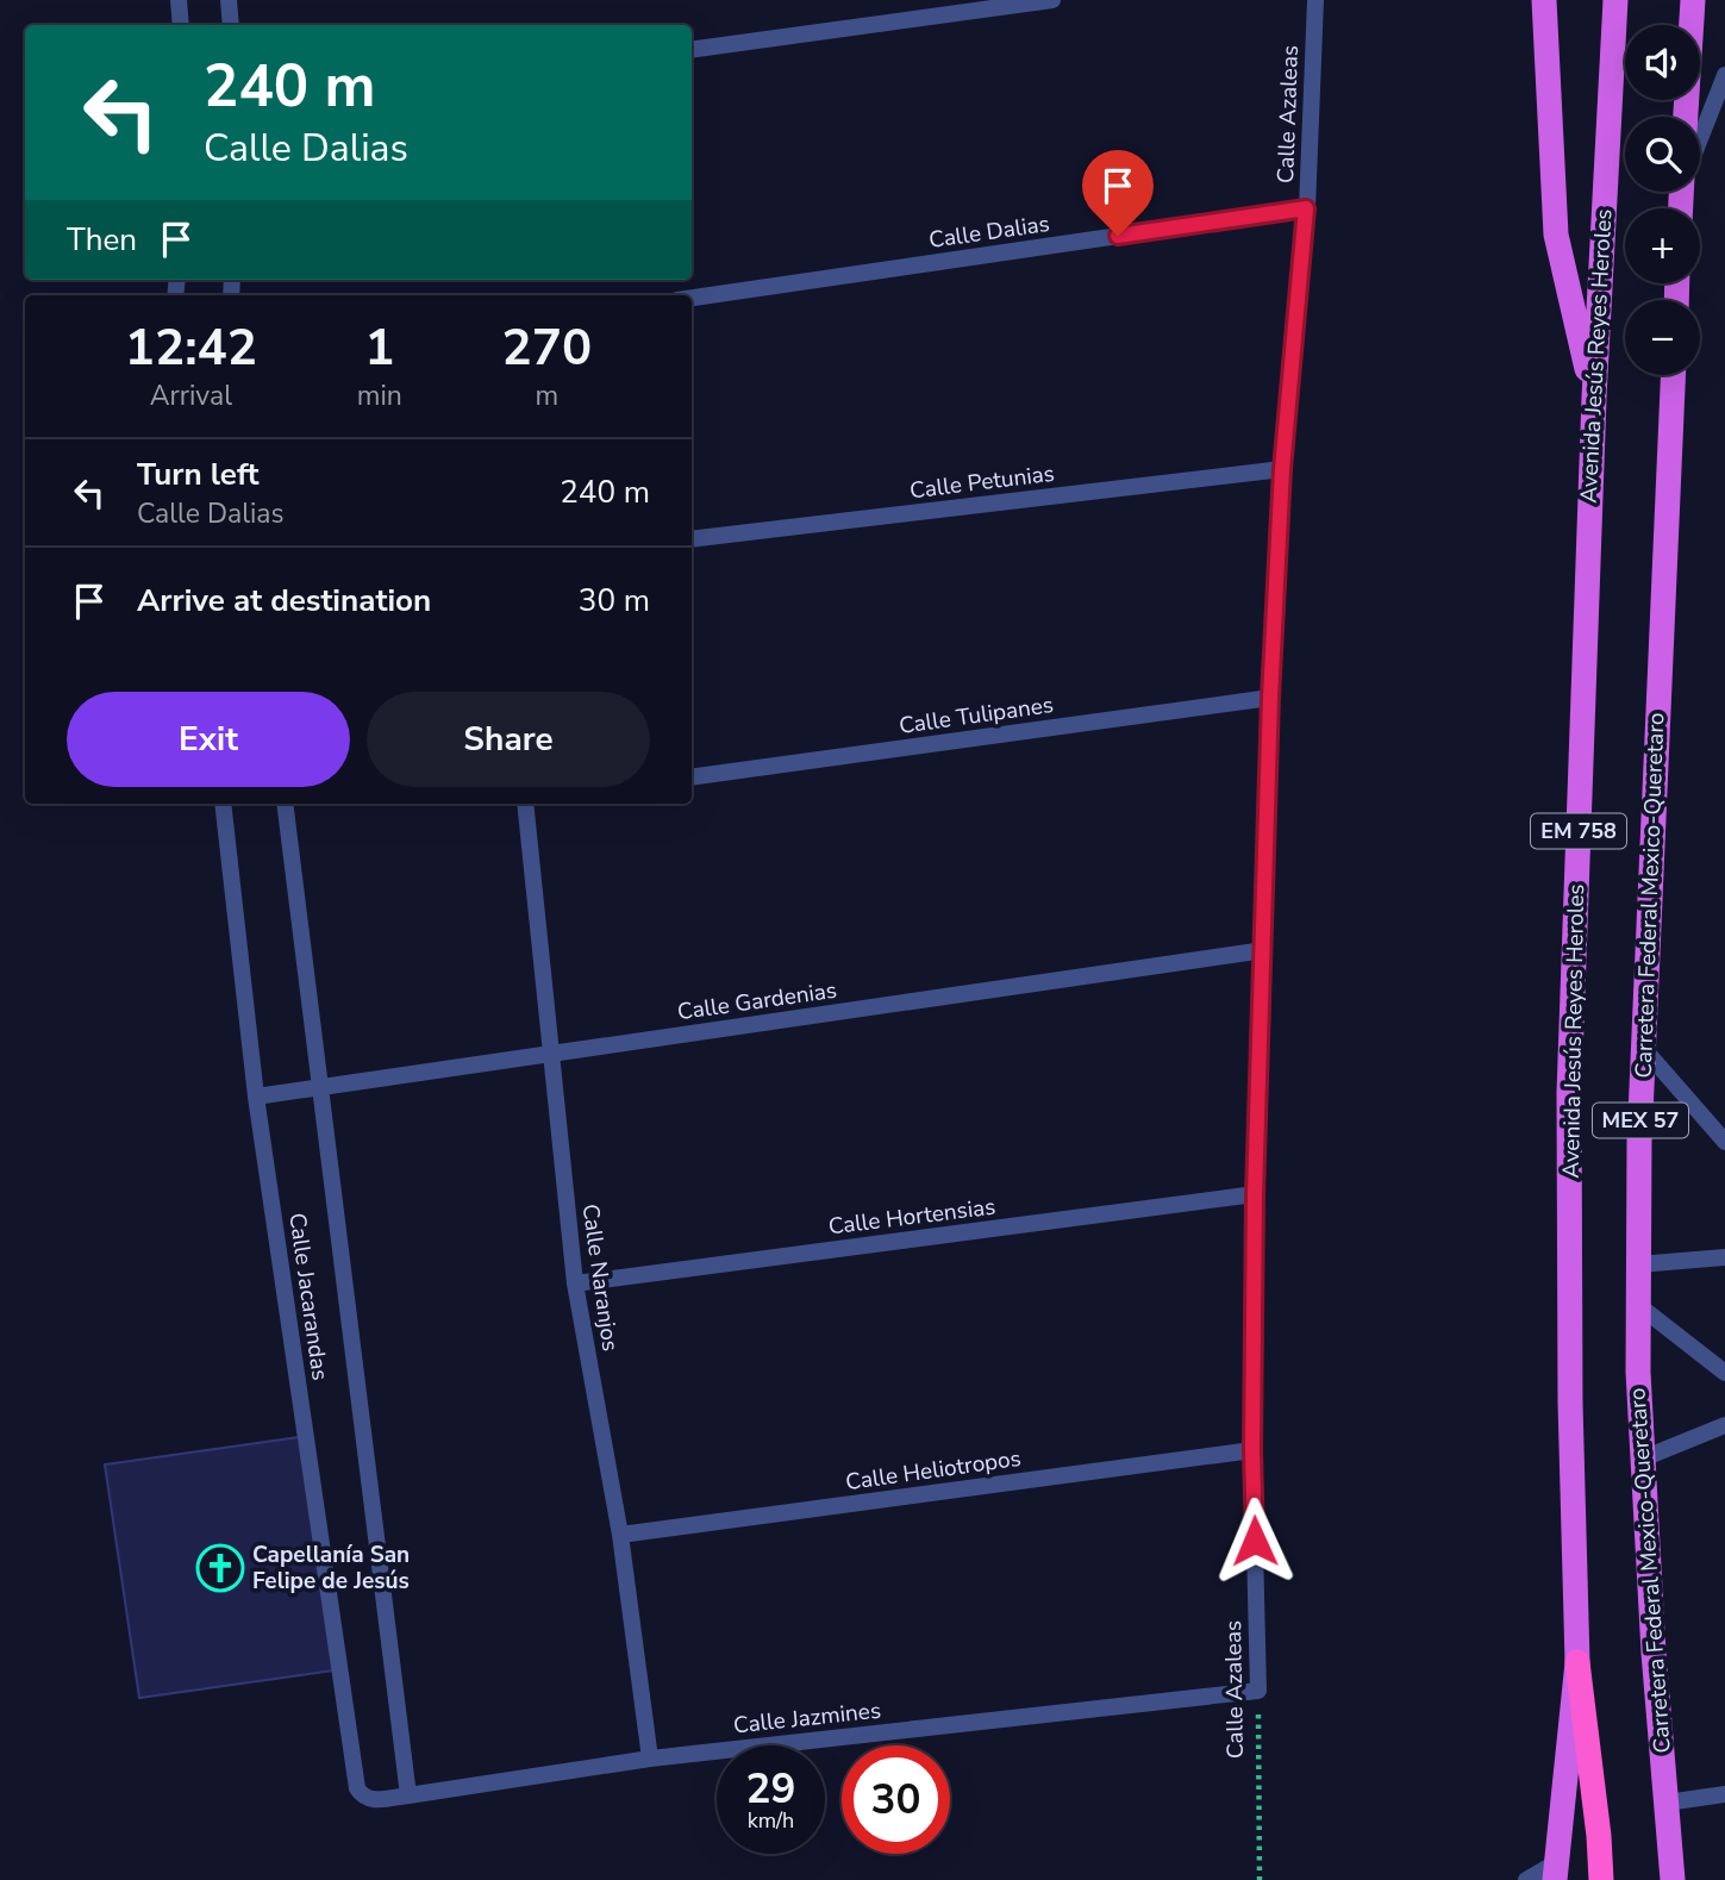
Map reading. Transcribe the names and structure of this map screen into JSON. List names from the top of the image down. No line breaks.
{"streets":{"highway":["Avenida Jesús Reyes Heroles","EM 758","Carretera Federal Mexico-Queretaro","MEX 57"],"street":["Calle Azaleas","Calle Dalias","Calle Petunias","Calle Tulipanes","Calle Gardenias","Calle Hortensias","Calle Naranjos","Calle Jacarandas","Calle Heliotropos","Calle Jazmines"]},"crossings":[["Calle Azaleas","Calle Dalias"],["Calle Azaleas","Calle Petunias"],["Calle Azaleas","Calle Tulipanes"],["Calle Azaleas","Calle Gardenias"],["Calle Azaleas","Calle Hortensias"],["Calle Azaleas","Calle Heliotropos"],["Calle Azaleas","Calle Jazmines"],["Calle Gardenias","Calle Naranjos"],["Calle Gardenias","Calle Jacarandas"],["Calle Hortensias","Calle Naranjos"],["Calle Naranjos","Calle Heliotropos"],["Calle Naranjos","Calle Jazmines"],["Calle Jacarandas","Calle Jazmines"]],"places":{"church":["Capellanía San Felipe de Jesús"]},"page":{"map_buttons":["+","−"],"turn":["240 m","Calle Dalias"],"then":"Then","eta":["12:42","Arrival","1","min","270","m"],"list":[{"name":"Turn left","note":"Calle Dalias","value":"240 m"},{"name":"Arrive at destination","value":"30 m"}],"buttons":["Exit","Share"],"speed":"29 km/h","limit":"30"}}
